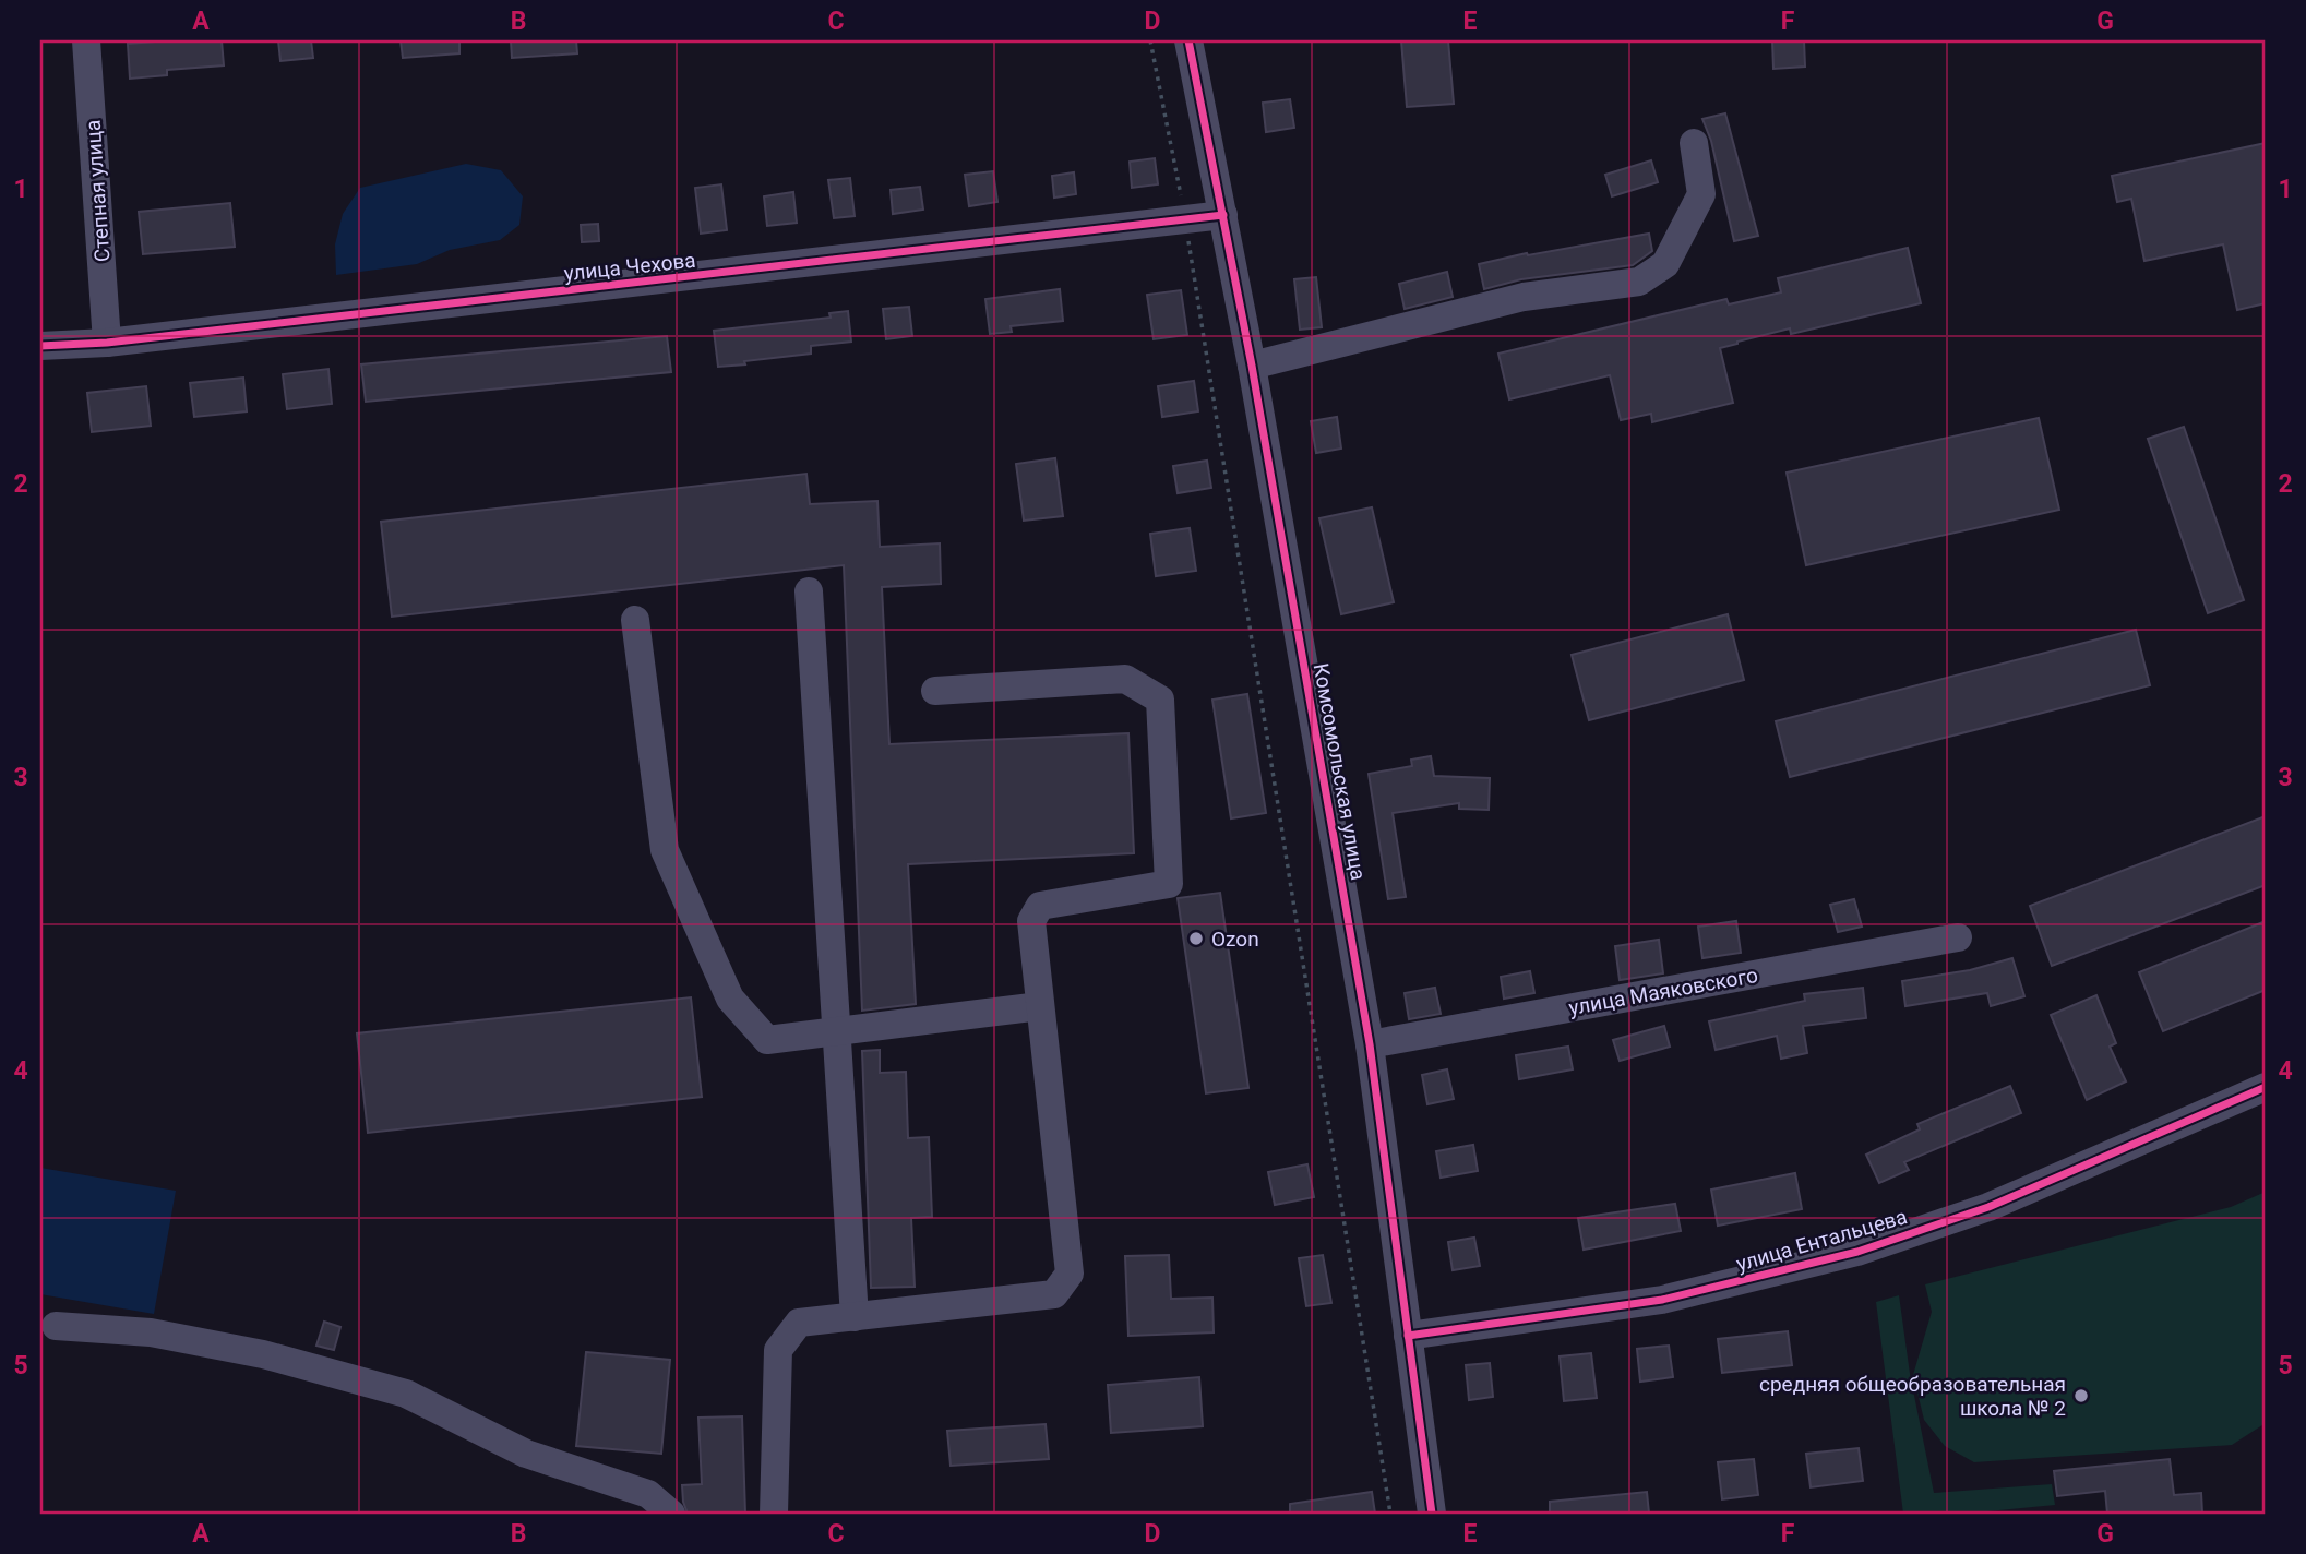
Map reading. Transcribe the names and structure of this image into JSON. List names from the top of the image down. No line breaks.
{"streets":{"street":["Степная улица","улица Чехова","Комсомольская улица","улица Маяковского","улица Ентальцева"]},"crossings":[["Степная улица","улица Чехова"],["улица Чехова","Комсомольская улица"],["Комсомольская улица","улица Маяковского"],["Комсомольская улица","улица Ентальцева"]],"places":["Ozon","средняя общеобразовательная школа № 2"],"grid":{"columns":["A","B","C","D","E","F","G"],"rows":["1","2","3","4","5"]}}
